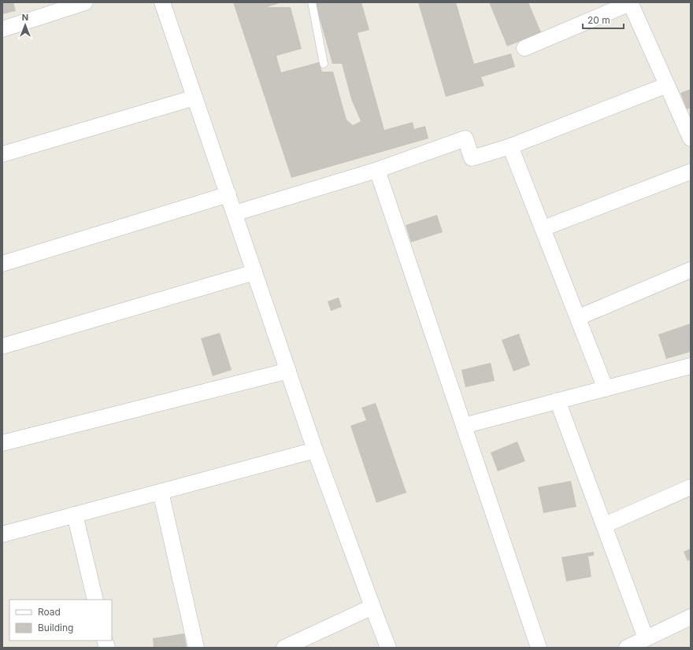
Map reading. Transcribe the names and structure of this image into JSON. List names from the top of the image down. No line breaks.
{"legend":["Road","Building"],"scale_bar":"20 m","north":"top"}
